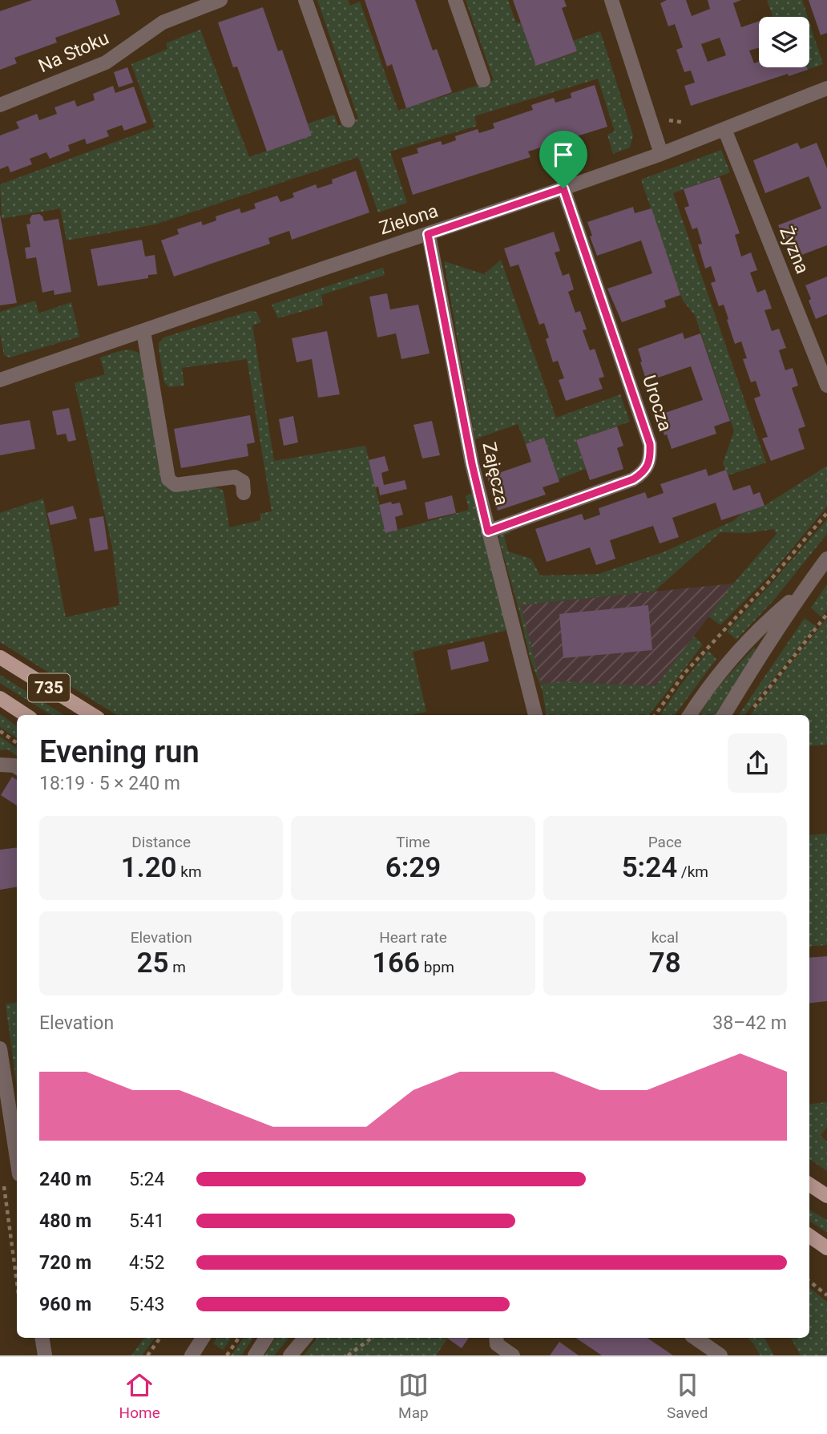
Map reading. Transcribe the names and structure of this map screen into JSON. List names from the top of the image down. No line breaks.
{"streets":{"main road":["735"],"street":["Na Stoku","Zielona","Żyzna","Urocza","Zajęcza"]},"crossings":[["Zielona","Żyzna"],["Zielona","Urocza"],["Zielona","Zajęcza"],["Urocza","Zajęcza"]],"page":{"heading":["Evening run","18:19 · 5 × 240 m"],"stats":[["Distance","1.20 km"],["Time","6:29"],["Pace","5:24 /km"],["Elevation","25 m"],["Heart rate","166 bpm"],["kcal","78"]],"chart":["Elevation","38–42 m"],"list":[{"name":"240 m","note":"5:24"},{"name":"480 m","note":"5:41"},{"name":"720 m","note":"4:52"},{"name":"960 m","note":"5:43"}],"tabs":["Home","Map","Saved"]}}
